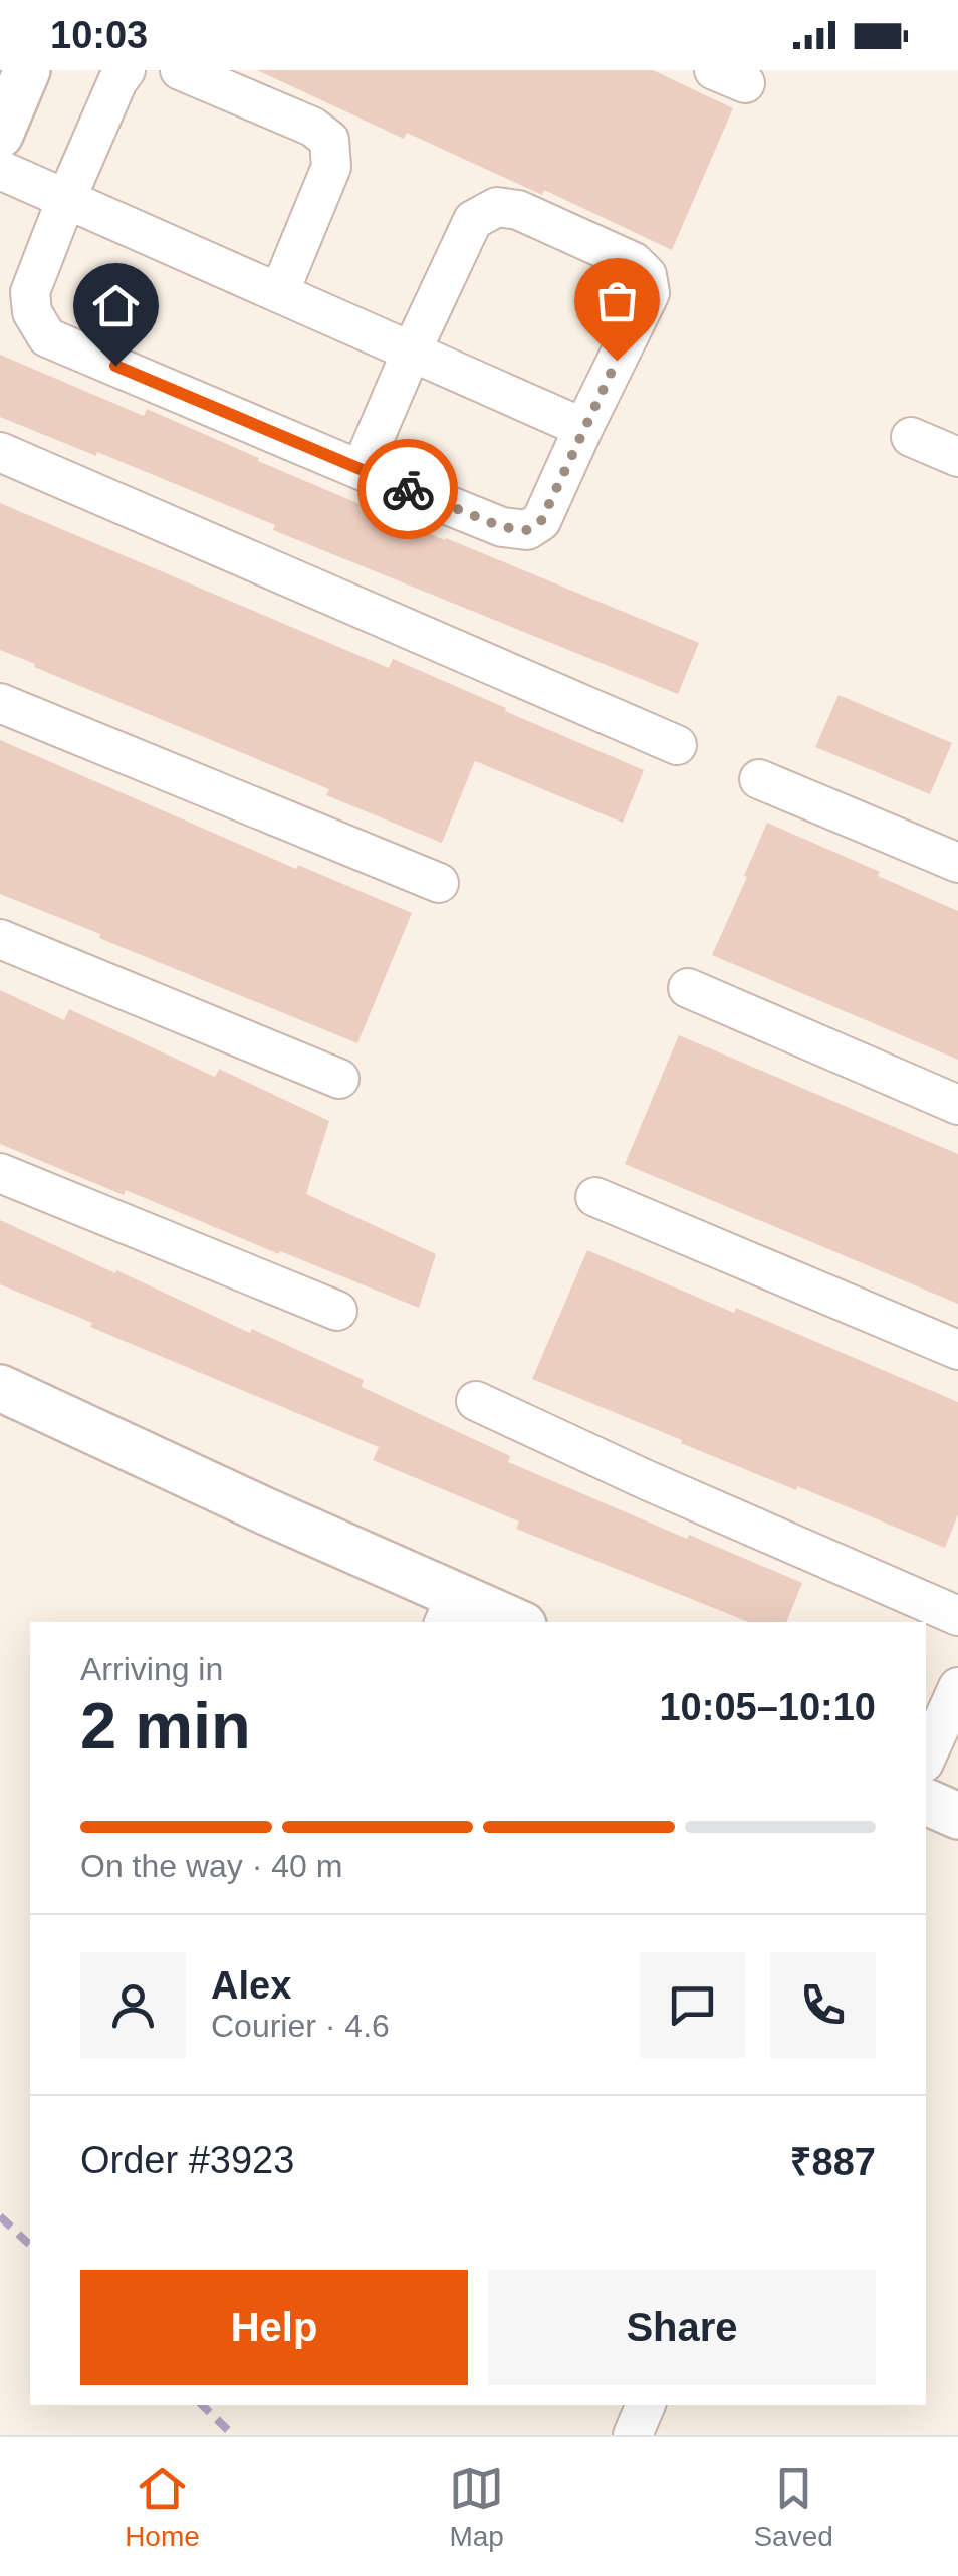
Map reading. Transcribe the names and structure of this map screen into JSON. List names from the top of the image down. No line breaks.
{"page":{"status":"10:03","heading":["2 min","Arriving in","10:05–10:10"],"panel":["Alex","Courier · 4.6","Order #3923","₹887"],"bar":"On the way · 40 m","buttons":["Help","Share"],"tabs":["Home","Map","Saved"]}}
